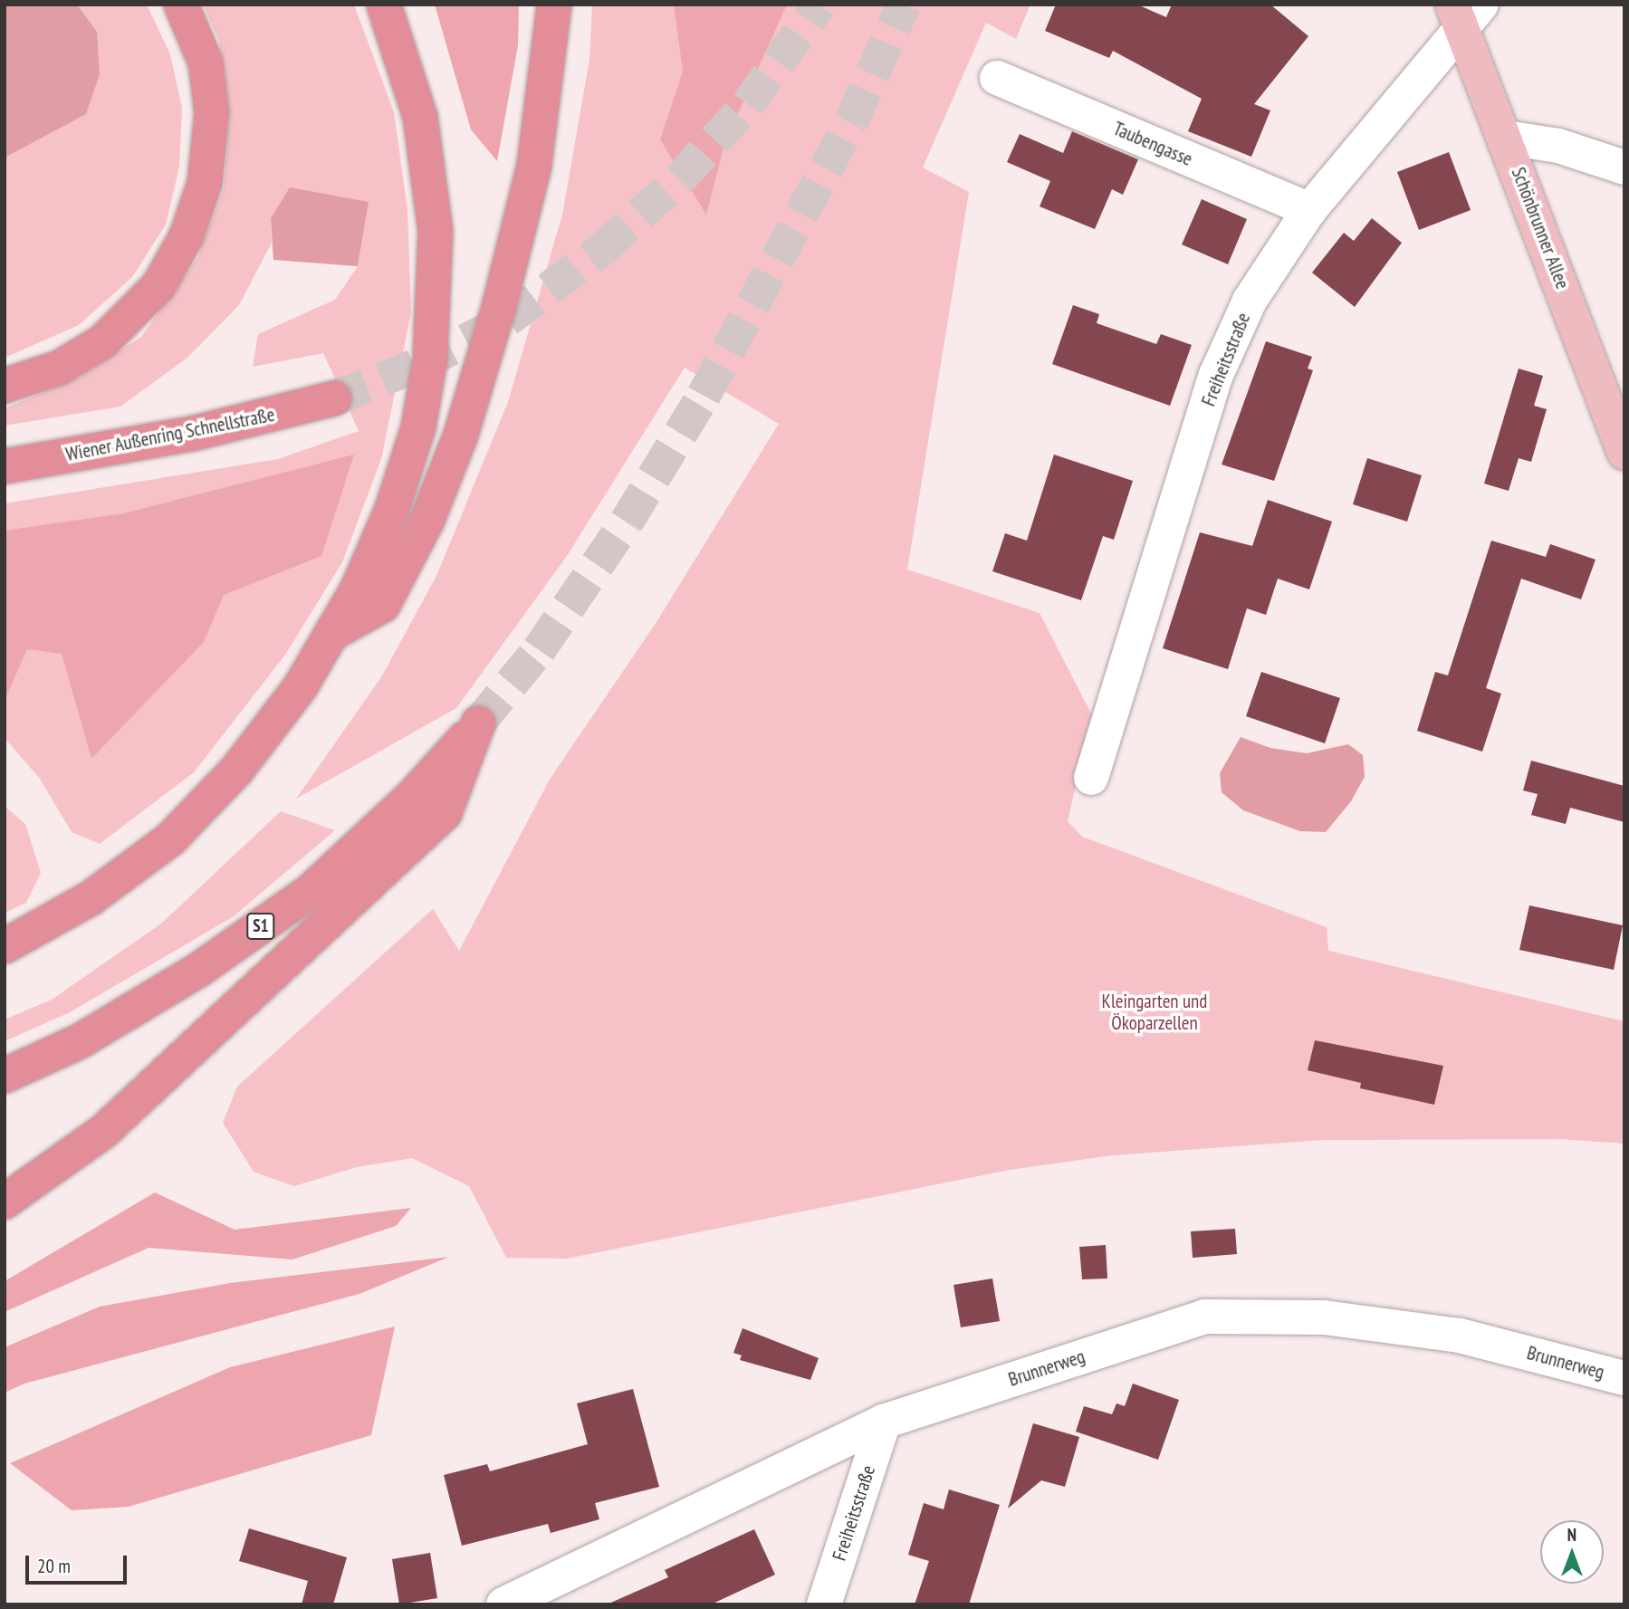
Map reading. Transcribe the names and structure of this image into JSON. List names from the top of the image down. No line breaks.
{"streets":{"highway":["Wiener Außenring Schnellstraße","S1"],"main road":["Schönbrunner Allee"],"street":["Taubengasse","Freiheitsstraße","Brunnerweg"]},"crossings":[["Taubengasse","Freiheitsstraße"],["Schönbrunner Allee","Freiheitsstraße"],["Freiheitsstraße","Brunnerweg"]],"parks":["Kleingarten und Ökoparzellen"],"scale_bar":"20 m","north":"top"}
